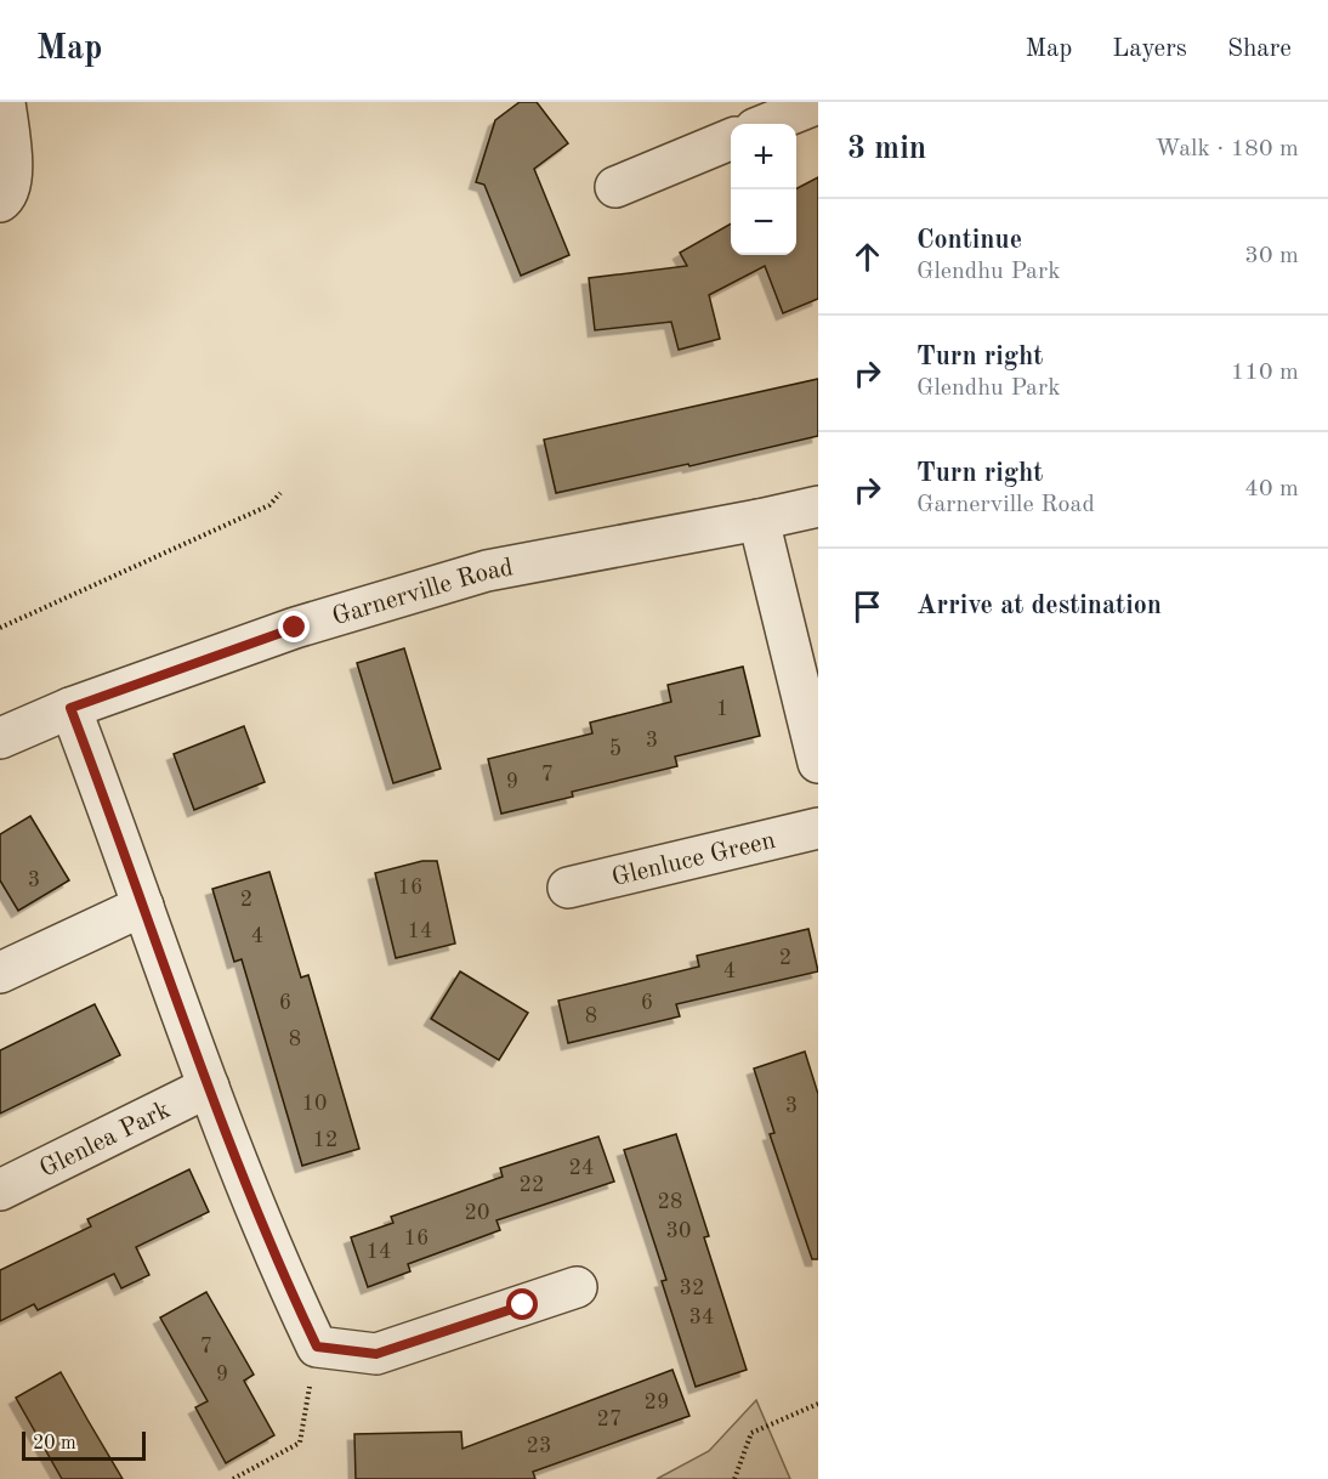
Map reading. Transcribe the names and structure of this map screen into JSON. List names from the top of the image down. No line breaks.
{"streets":{"street":["Garnerville Road","Glenluce Green","Glenlea Park"]},"house_numbers":["1","3","5","7","9","3","16","2","14","4","2","4","6","6","8","8","10","3","12","24","22","28","20","30","16","14","32","34","7","9","29","27","23"],"scale_bar":"20 m","page":{"header":"Map","nav":["Map","Layers","Share"],"heading":["3 min","Walk · 180 m"],"map_buttons":["+","−"],"list":[["Continue","Glendhu Park","30 m"],["Turn right","Glendhu Park","110 m"],["Turn right","Garnerville Road","40 m"],"Arrive at destination"],"scale":"20 m"}}
